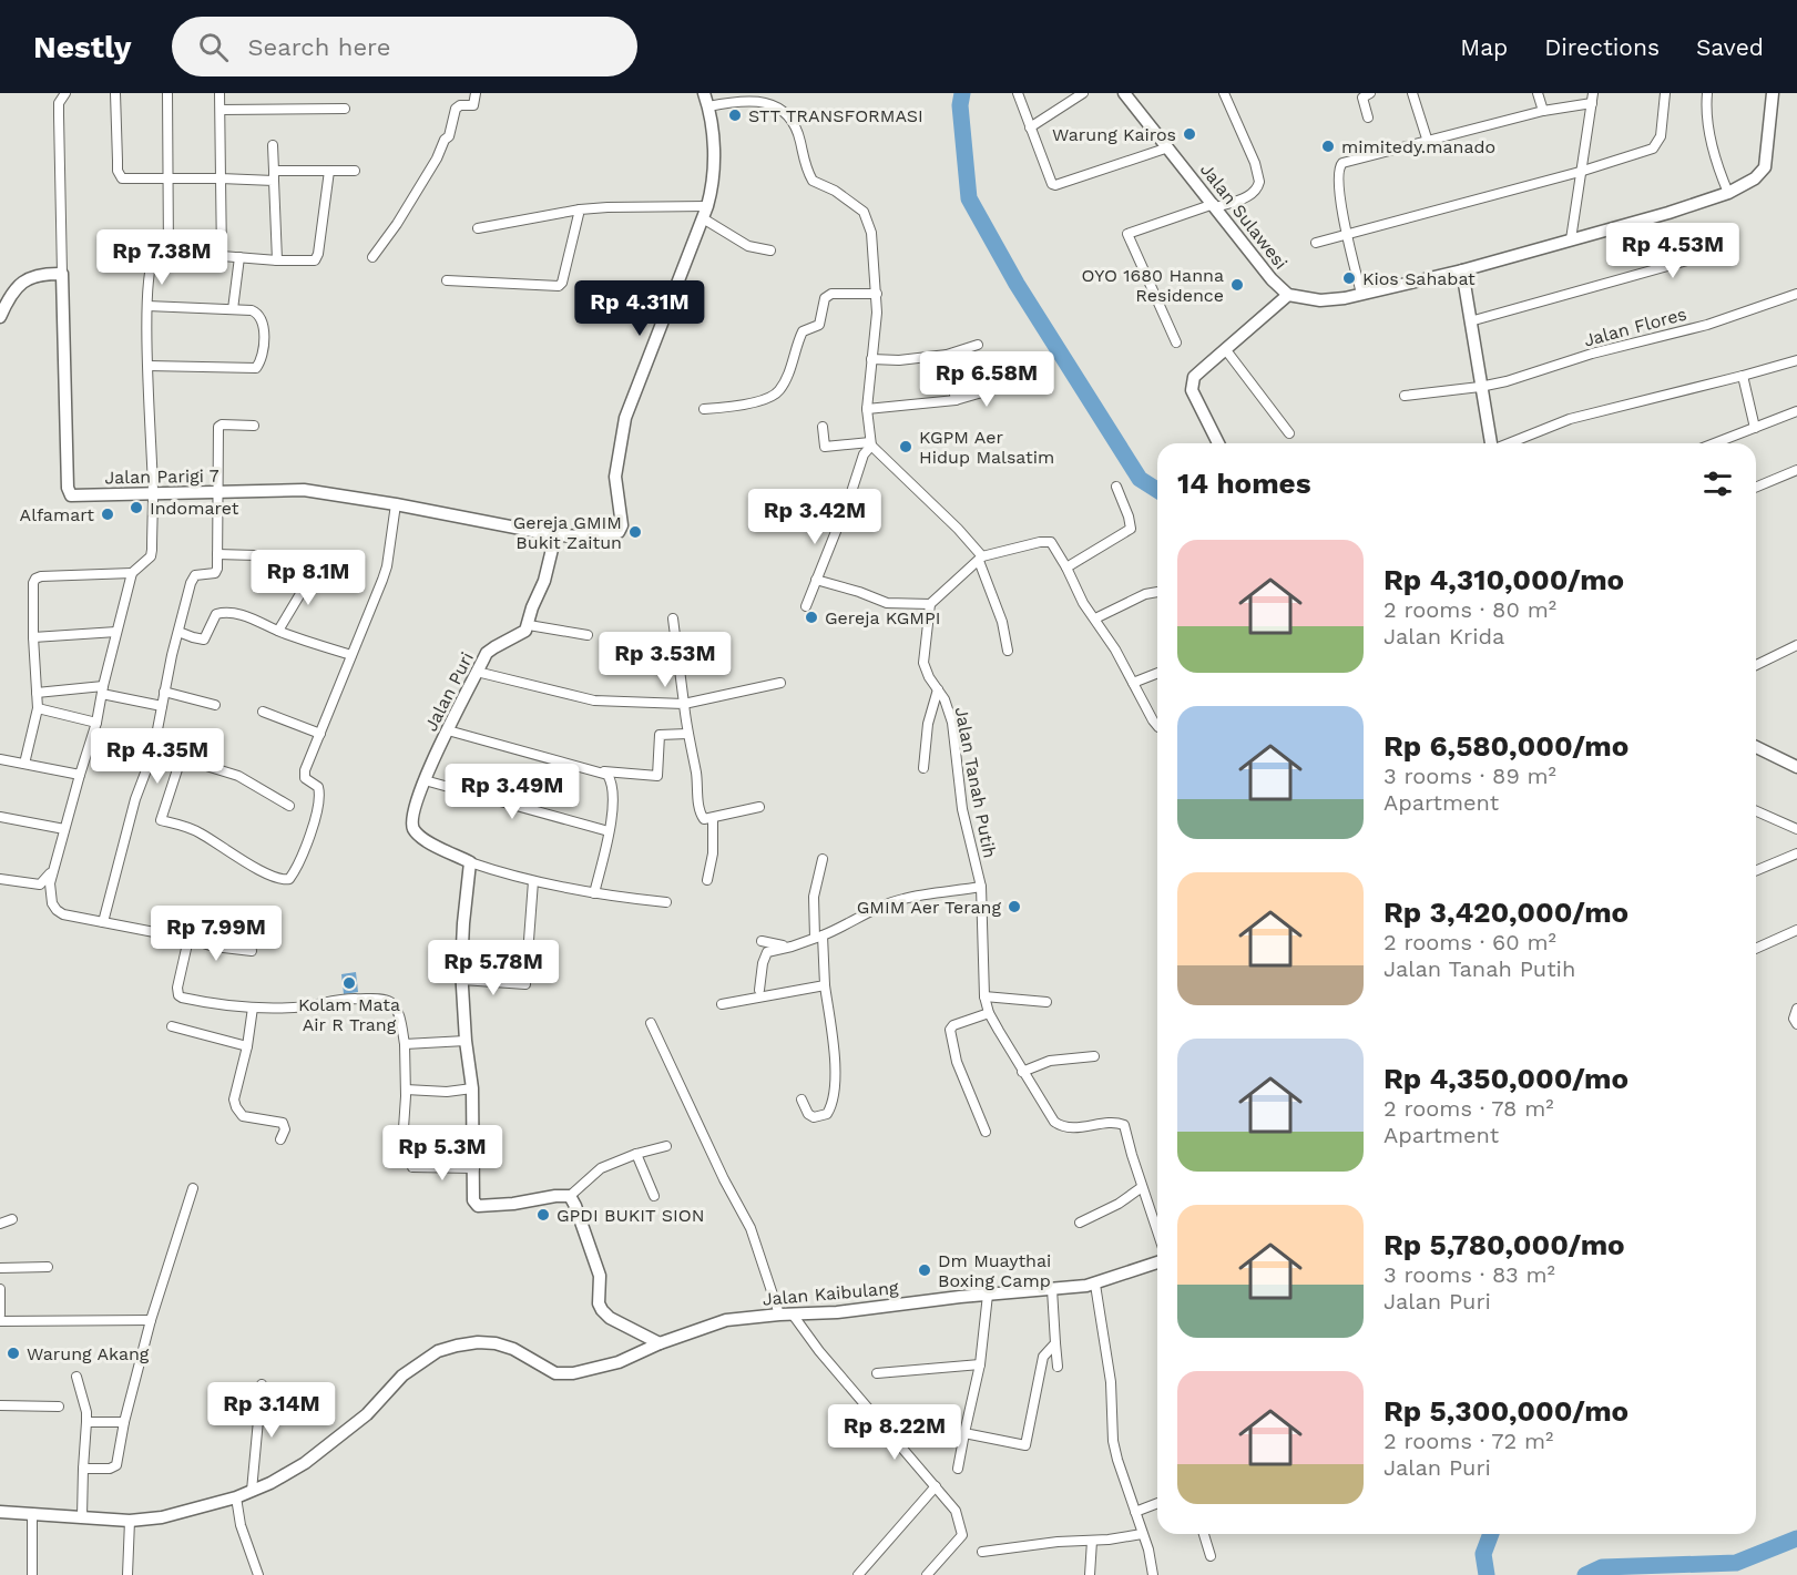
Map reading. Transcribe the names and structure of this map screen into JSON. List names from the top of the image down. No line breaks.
{"streets":{"street":["Jalan Sulawesi","Jalan Flores","Jalan Parigi 7","Jalan Puri","Jalan Tanah Putih","Jalan Kaibulang"]},"places":["STT TRANSFORMASI","Warung Kairos","mimitedy.manado","Kios Sahabat","OYO 1680 Hanna Residence","KGPM Aer Hidup Malsatim","Indomaret","Alfamart","Gereja GMIM Bukit Zaitun","Gereja KGMPI","GMIM Aer Terang","Kolam Mata Air R Trang","GPDI BUKIT SION","Dm Muaythai Boxing Camp","Warung Akang"],"page":{"header":"Nestly","search":"Search here","nav":["Map","Directions","Saved"],"price":["Rp 4.53M","Rp 7.38M","Rp 4.31M","Rp 6.58M","Rp 3.42M","Rp 8.1M","Rp 3.53M","Rp 4.35M","Rp 3.49M","Rp 7.99M","Rp 5.78M","Rp 5.3M","Rp 3.14M","Rp 8.22M"],"heading":"14 homes","list":[{"name":"Rp 4,310,000/mo","note":"2 rooms · 80 m² · Jalan Krida"},{"name":"Rp 6,580,000/mo","note":"3 rooms · 89 m² · Apartment"},{"name":"Rp 3,420,000/mo","note":"2 rooms · 60 m² · Jalan Tanah Putih"},{"name":"Rp 4,350,000/mo","note":"2 rooms · 78 m² · Apartment"},{"name":"Rp 5,780,000/mo","note":"3 rooms · 83 m² · Jalan Puri"},{"name":"Rp 5,300,000/mo","note":"2 rooms · 72 m² · Jalan Puri"}]}}
